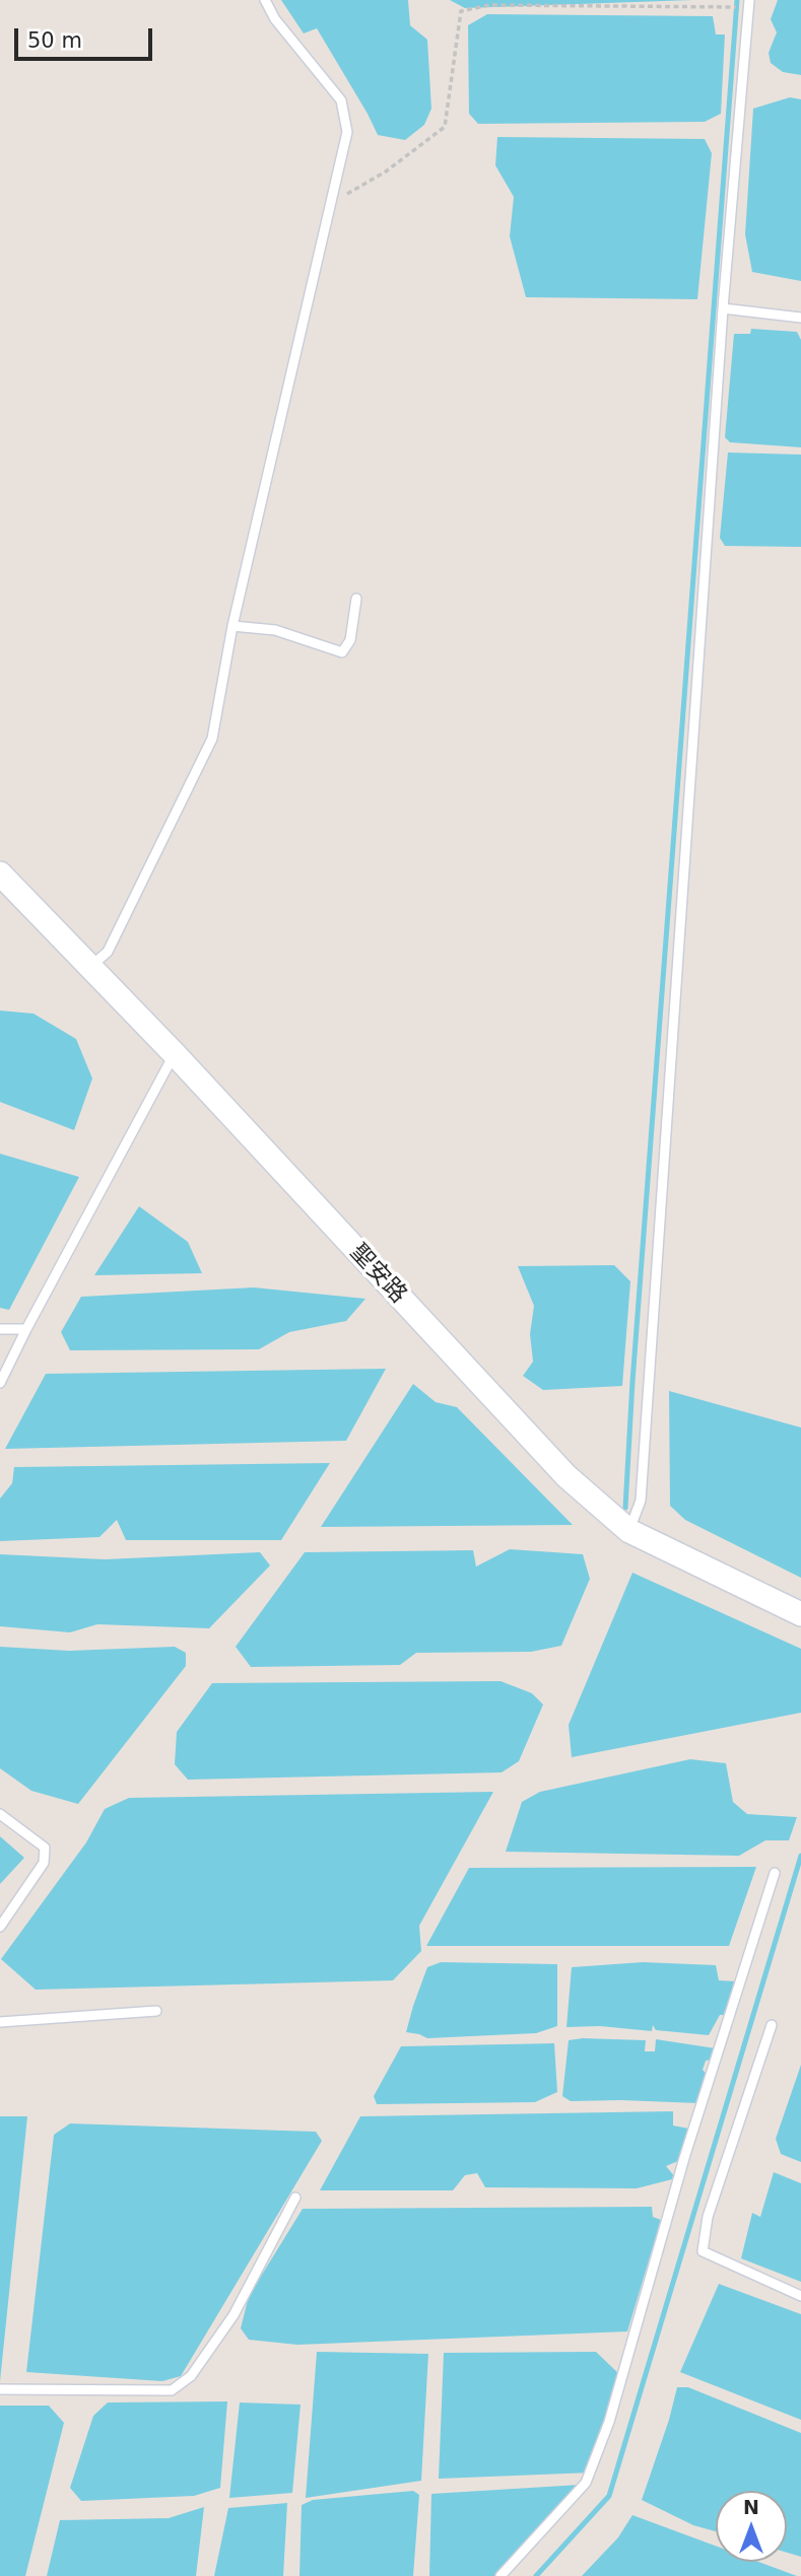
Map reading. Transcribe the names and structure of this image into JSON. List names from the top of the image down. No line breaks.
{"streets":{"street":["聖安路"]},"scale_bar":"50 m","north":"top"}
